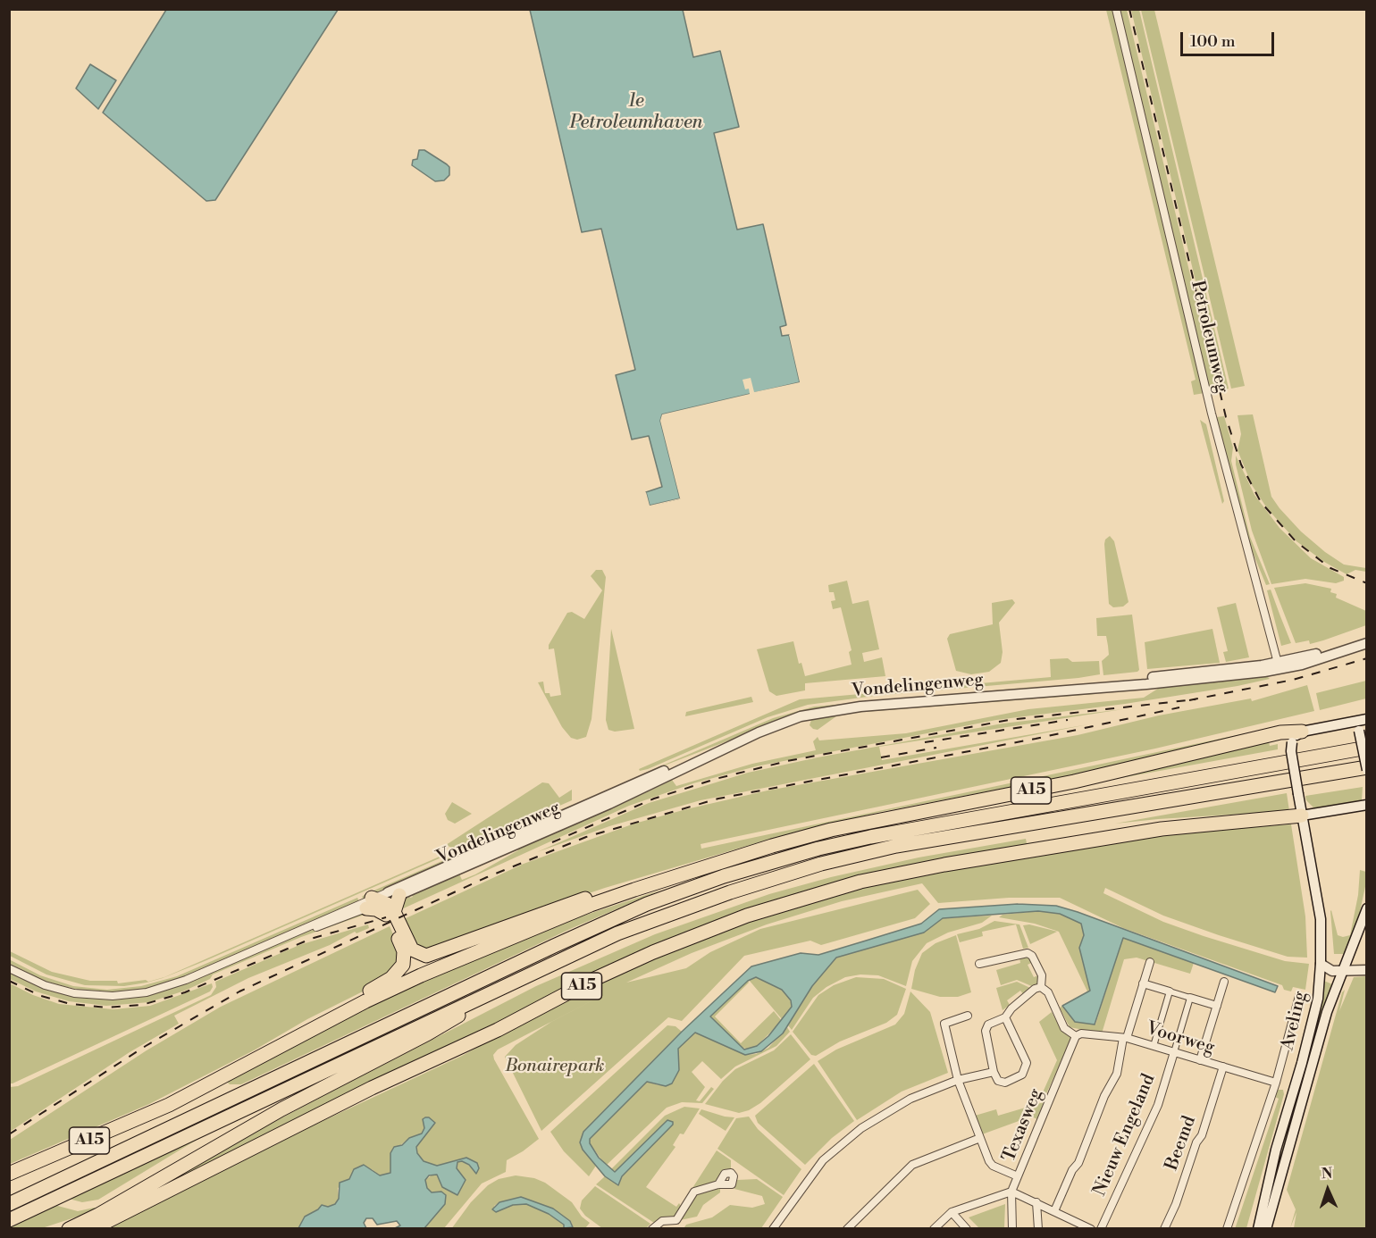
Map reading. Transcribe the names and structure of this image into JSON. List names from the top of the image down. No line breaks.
{"streets":{"highway":["A15"],"street":["Petroleumweg","Vondelingenweg","Aveling","Voorweg","Texasweg","Nieuw Engeland","Beemd"]},"crossings":[["Petroleumweg","Vondelingenweg"],["Vondelingenweg","A15"],["A15","Aveling"],["Aveling","Voorweg"],["Voorweg","Texasweg"],["Voorweg","Nieuw Engeland"],["Voorweg","Beemd"]],"water":["1e Petroleumhaven"],"parks":["Bonairepark"],"scale_bar":"100 m","north":"top"}
